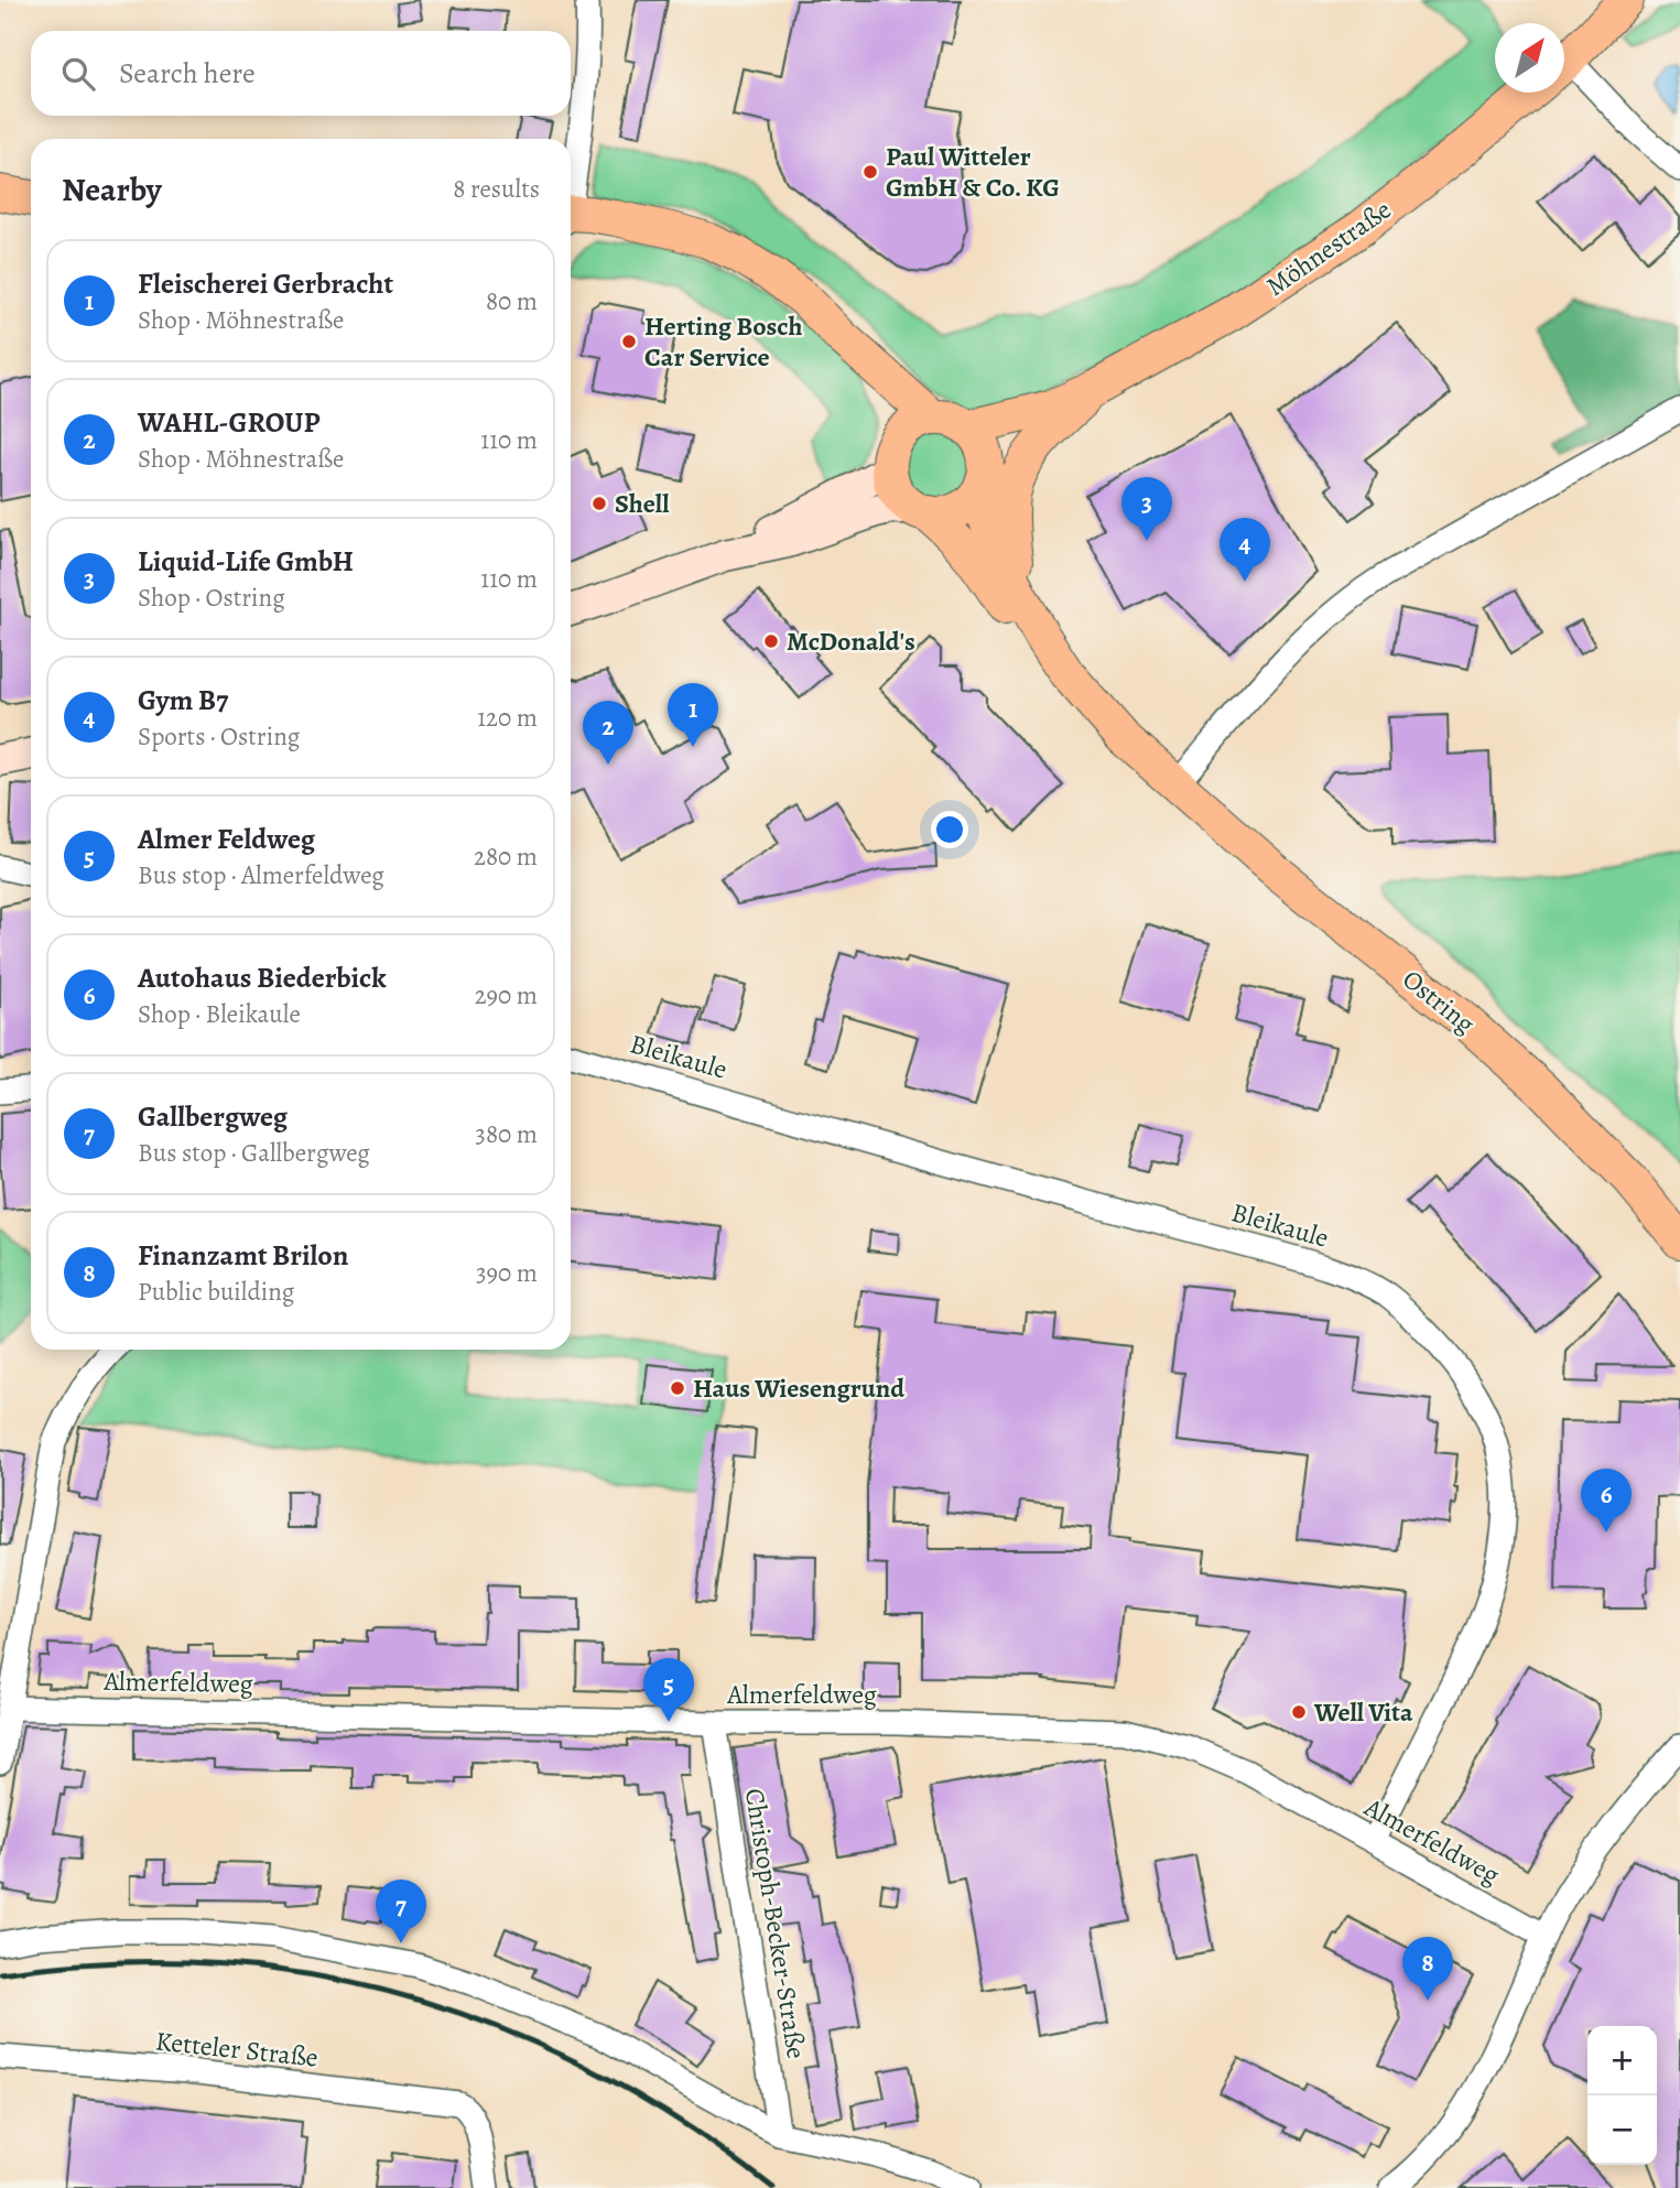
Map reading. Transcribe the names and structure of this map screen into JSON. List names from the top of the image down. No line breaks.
{"streets":{"main road":["Möhnestraße","Ostring"],"street":["Bleikaule","Almerfeldweg","Christoph-Becker-Straße","Ketteler Straße"]},"crossings":[["Bleikaule","Almerfeldweg"],["Almerfeldweg","Christoph-Becker-Straße"]],"places":["Paul Witteler GmbH & Co. KG","Herting Bosch Car Service","Shell","McDonald's","Haus Wiesengrund","Well Vita"],"north":"top right","page":{"search":"Search here","heading":["Nearby","8 results"],"list":[{"mark":"1","name":"Fleischerei Gerbracht","note":"Shop · Möhnestraße","value":"80 m"},{"mark":"2","name":"WAHL-GROUP","note":"Shop · Möhnestraße","value":"110 m"},{"mark":"3","name":"Liquid-Life GmbH","note":"Shop · Ostring","value":"110 m"},{"mark":"4","name":"Gym B7","note":"Sports · Ostring","value":"120 m"},{"mark":"5","name":"Almer Feldweg","note":"Bus stop · Almerfeldweg","value":"280 m"},{"mark":"6","name":"Autohaus Biederbick","note":"Shop · Bleikaule","value":"290 m"},{"mark":"7","name":"Gallbergweg","note":"Bus stop · Gallbergweg","value":"380 m"},{"mark":"8","name":"Finanzamt Brilon","note":"Public building","value":"390 m"}],"pins":["3","4","1","2","6","5","7","8"],"map_buttons":["+","−"]}}
